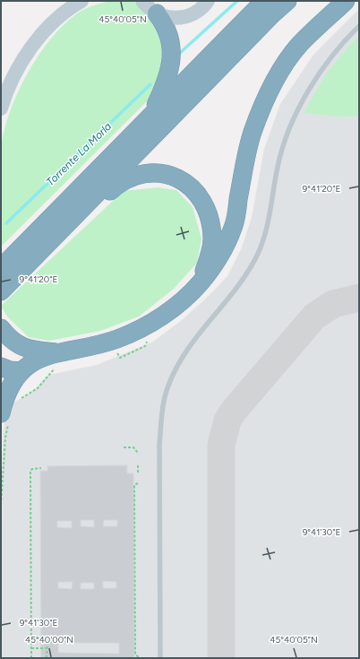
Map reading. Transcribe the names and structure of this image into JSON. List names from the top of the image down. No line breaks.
{"water":["Torrente La Morla"],"coordinates":["45°40'05\"N","9°41'20\"E","9°41'30\"E","45°40'00\"N"]}
